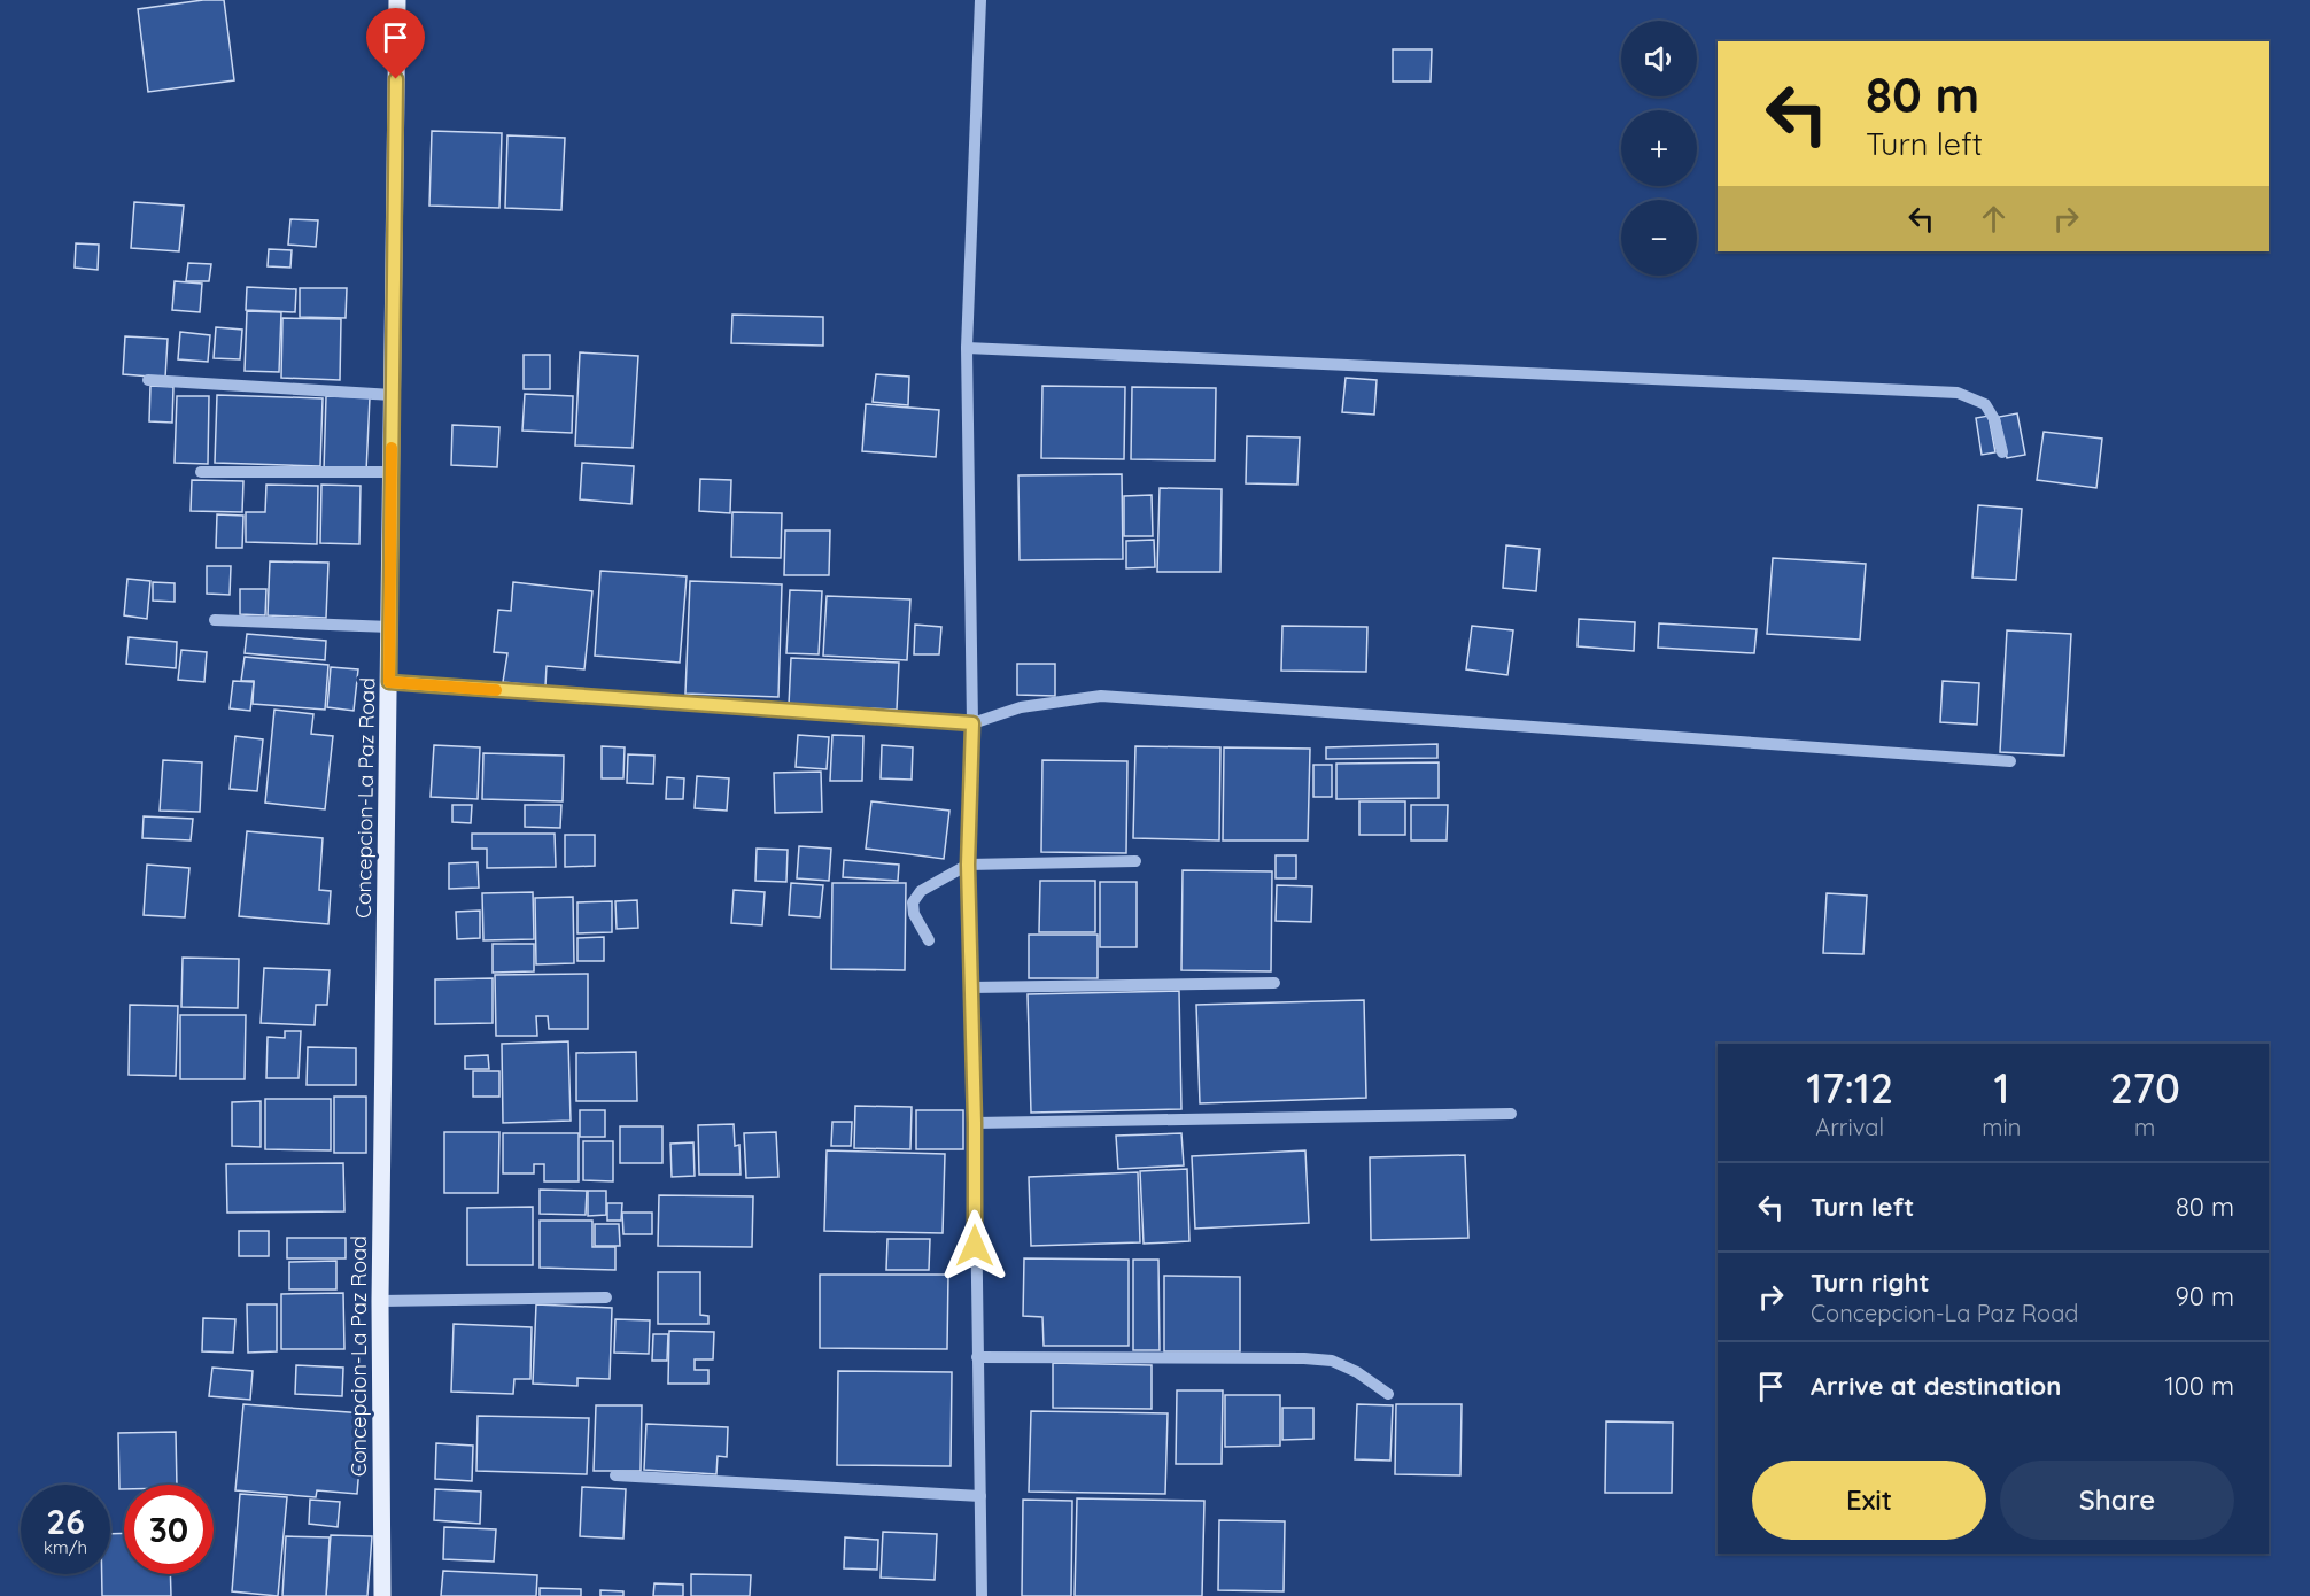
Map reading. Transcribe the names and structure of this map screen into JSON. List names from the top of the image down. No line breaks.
{"streets":{"main road":["Concepcion-La Paz Road"]},"page":{"map_buttons":["+","−"],"turn":["80 m","Turn left"],"eta":["17:12","Arrival","1","min","270","m"],"list":[{"name":"Turn left","value":"80 m"},{"name":"Turn right","note":"Concepcion-La Paz Road","value":"90 m"},{"name":"Arrive at destination","value":"100 m"}],"buttons":["Exit","Share"],"speed":"26 km/h","limit":"30"}}
